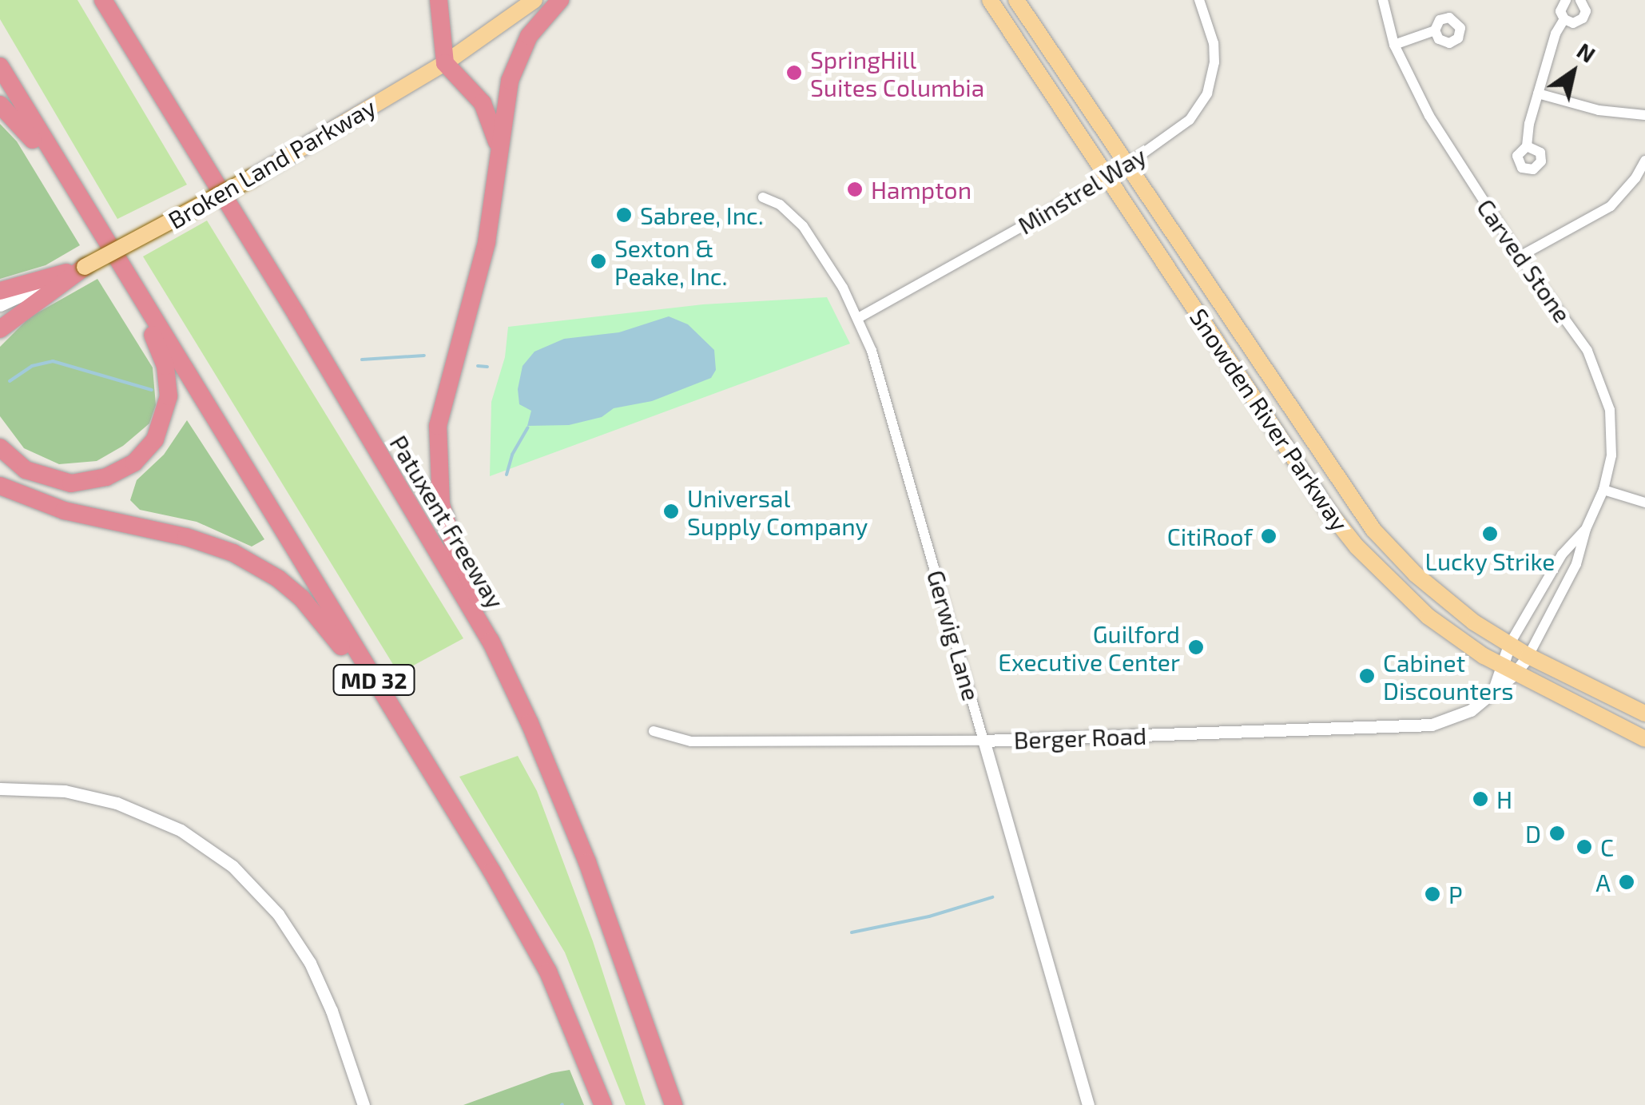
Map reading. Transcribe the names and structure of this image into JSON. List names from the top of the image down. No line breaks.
{"streets":{"highway":["Patuxent Freeway","MD 32"],"main road":["Broken Land Parkway","Snowden River Parkway"],"street":["Minstrel Way","Carved Stone","Gerwig Lane","Berger Road"]},"crossings":[["Minstrel Way","Snowden River Parkway"],["Minstrel Way","Gerwig Lane"],["Carved Stone","Snowden River Parkway"],["Carved Stone","Berger Road"],["Snowden River Parkway","Berger Road"],["Gerwig Lane","Berger Road"]],"places":["SpringHill Suites Columbia","Hampton","Sabree, Inc.","Sexton & Peake, Inc.","Universal Supply Company","Lucky Strike","CitiRoof","Guilford Executive Center","Cabinet Discounters","H","D","C","A","P"],"north":"top right"}
